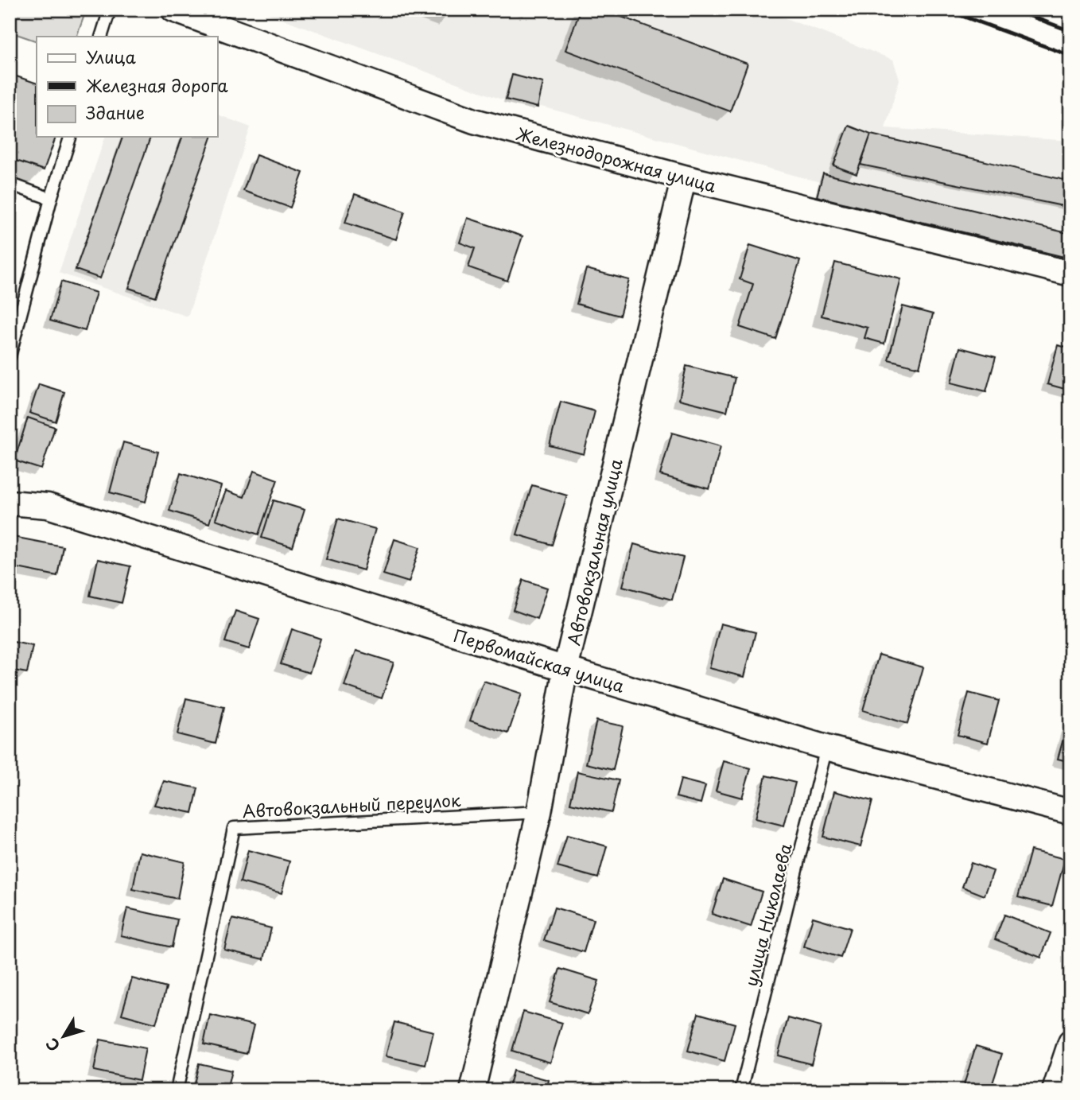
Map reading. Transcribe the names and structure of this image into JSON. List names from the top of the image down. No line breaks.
{"streets":{"street":["Железнодорожная улица","Автовокзальная улица","Первомайская улица"],"lane":["Автовокзальный переулок","улица Николаева"]},"crossings":[["Железнодорожная улица","Автовокзальная улица"],["Автовокзальная улица","Первомайская улица"],["Автовокзальная улица","Автовокзальный переулок"],["Первомайская улица","улица Николаева"]],"legend":["Улица","Железная дорога","Здание"],"north":"bottom left"}
